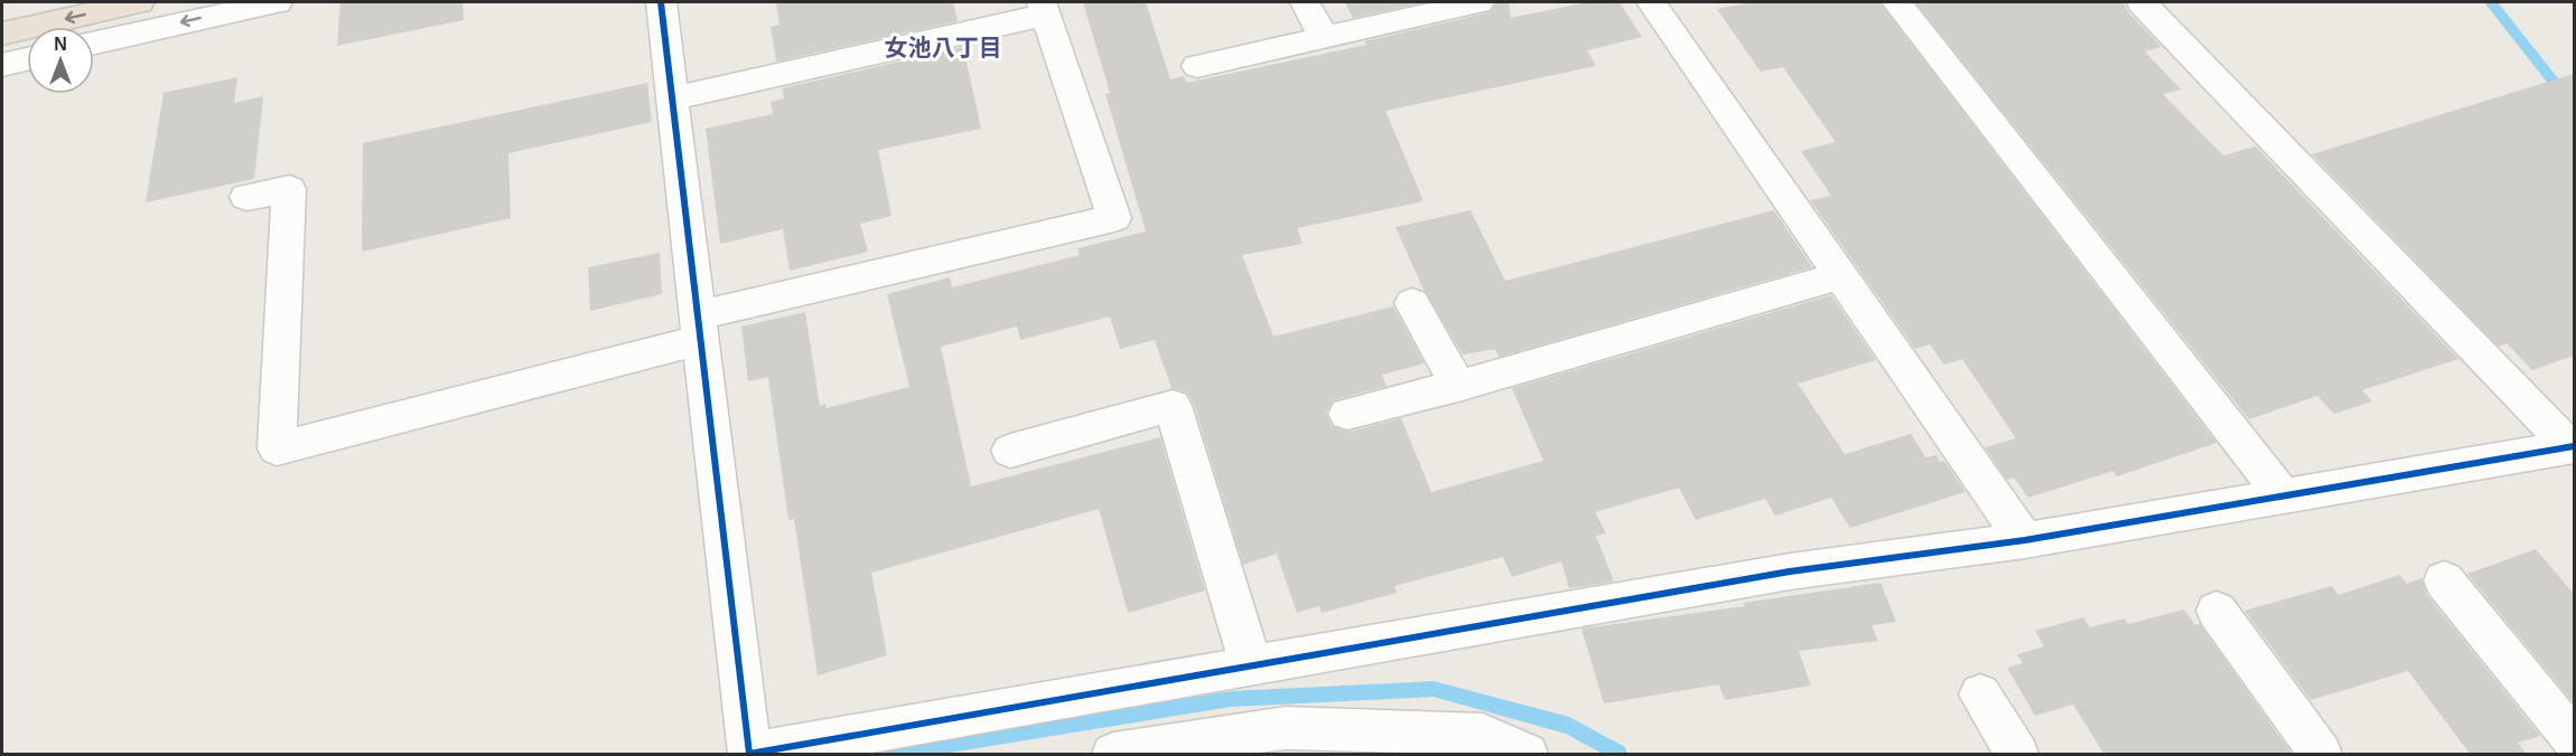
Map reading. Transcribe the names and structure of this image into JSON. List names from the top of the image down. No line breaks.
{"districts":["女池八丁目"],"north":"top"}
